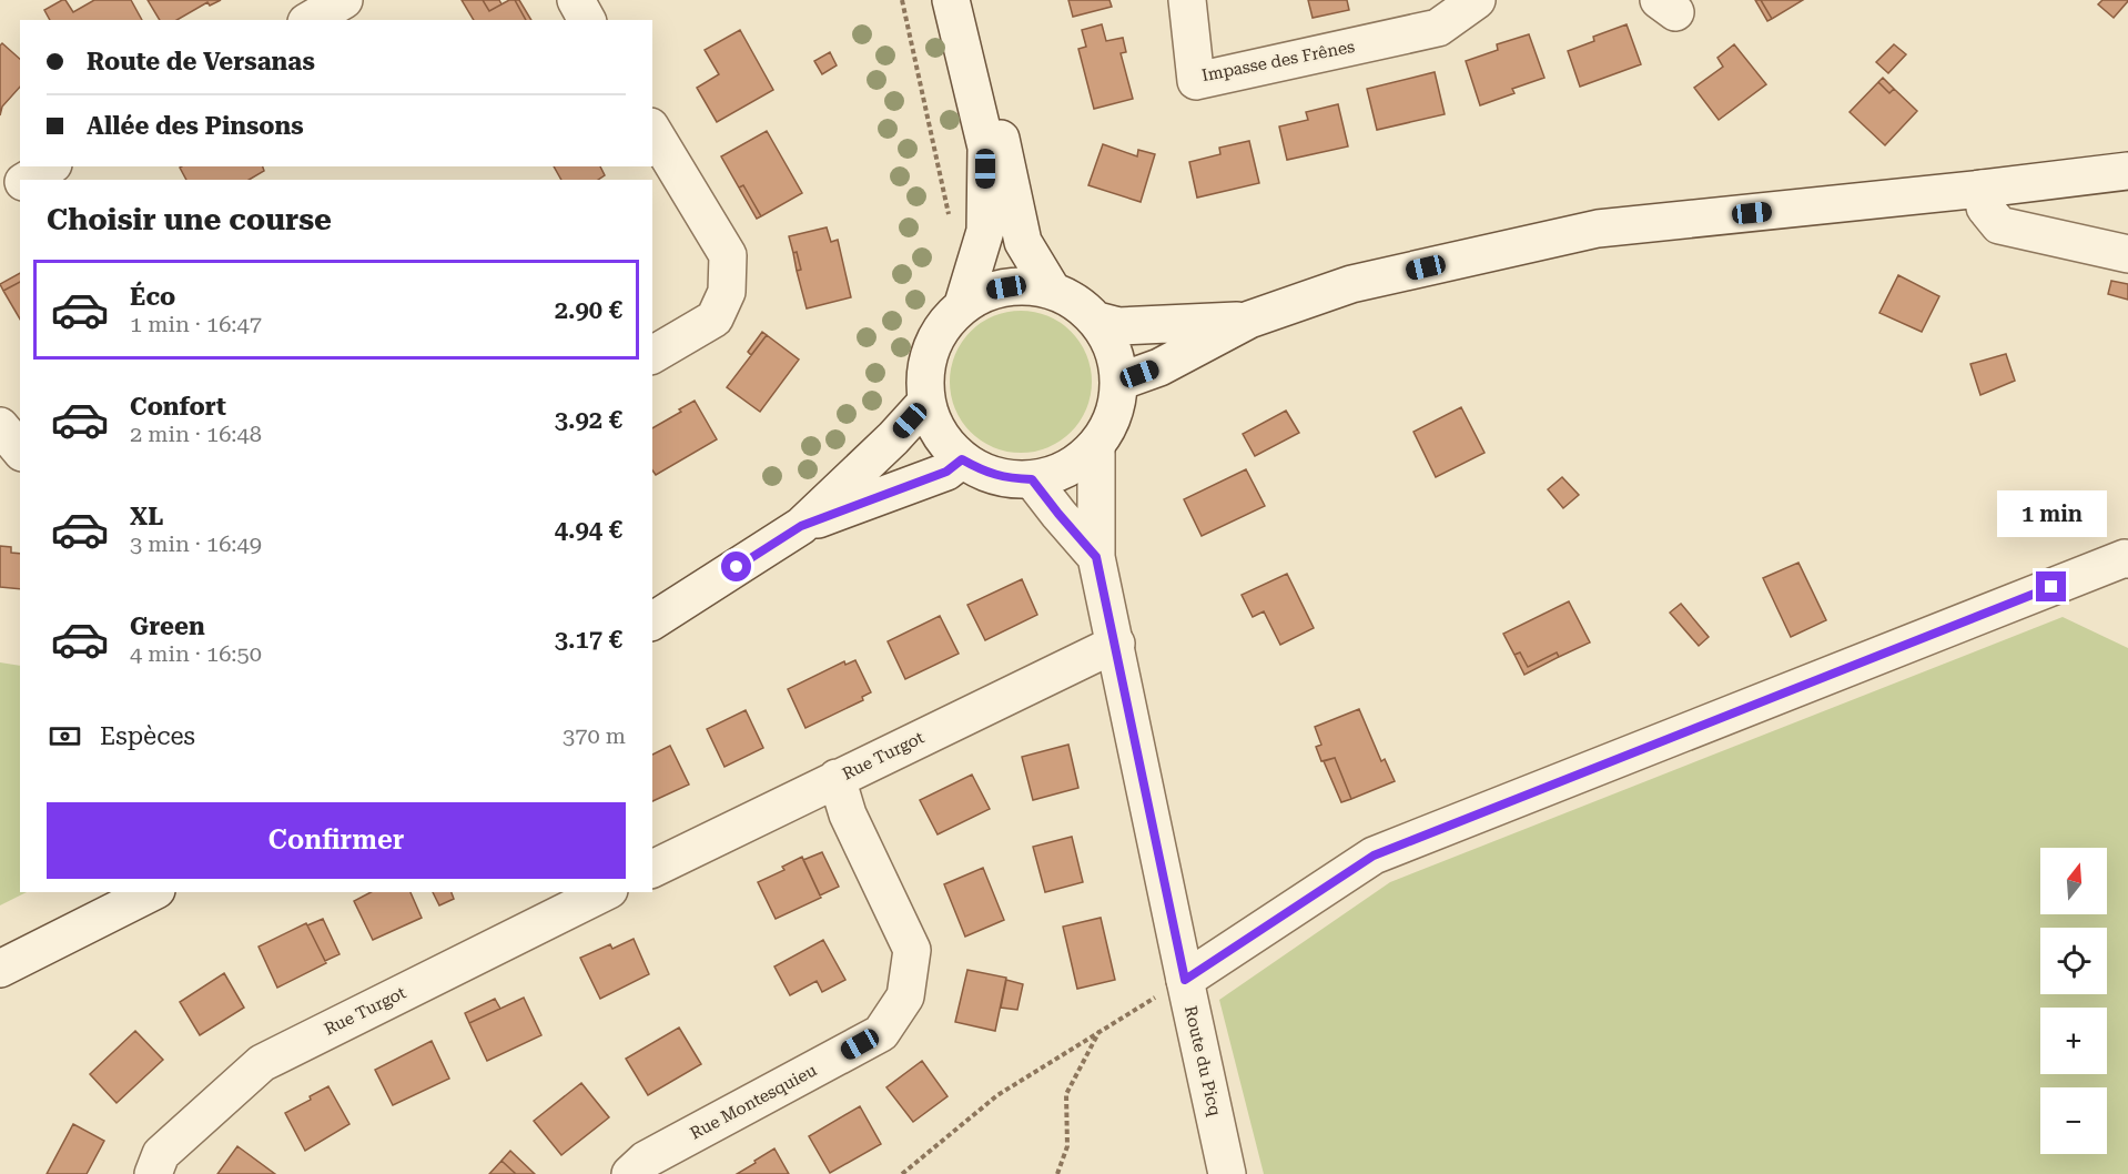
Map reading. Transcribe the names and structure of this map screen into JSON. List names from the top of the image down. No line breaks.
{"streets":{"street":["Impasse des Frênes","Rue Turgot","Route du Picq","Rue Montesquieu"]},"crossings":[["Rue Turgot","Route du Picq"],["Rue Turgot","Rue Montesquieu"]],"north":"top","page":{"banner":["Route de Versanas","Allée des Pinsons"],"heading":"Choisir une course","list":[{"name":"Éco","note":"1 min · 16:47","value":"2.90 €"},{"name":"Confort","note":"2 min · 16:48","value":"3.92 €"},{"name":"XL","note":"3 min · 16:49","value":"4.94 €"},{"name":"Green","note":"4 min · 16:50","value":"3.17 €"}],"bubble":"1 min","pay":["Espèces","370 m"],"buttons":"Confirmer","map_buttons":["+","−"]}}
